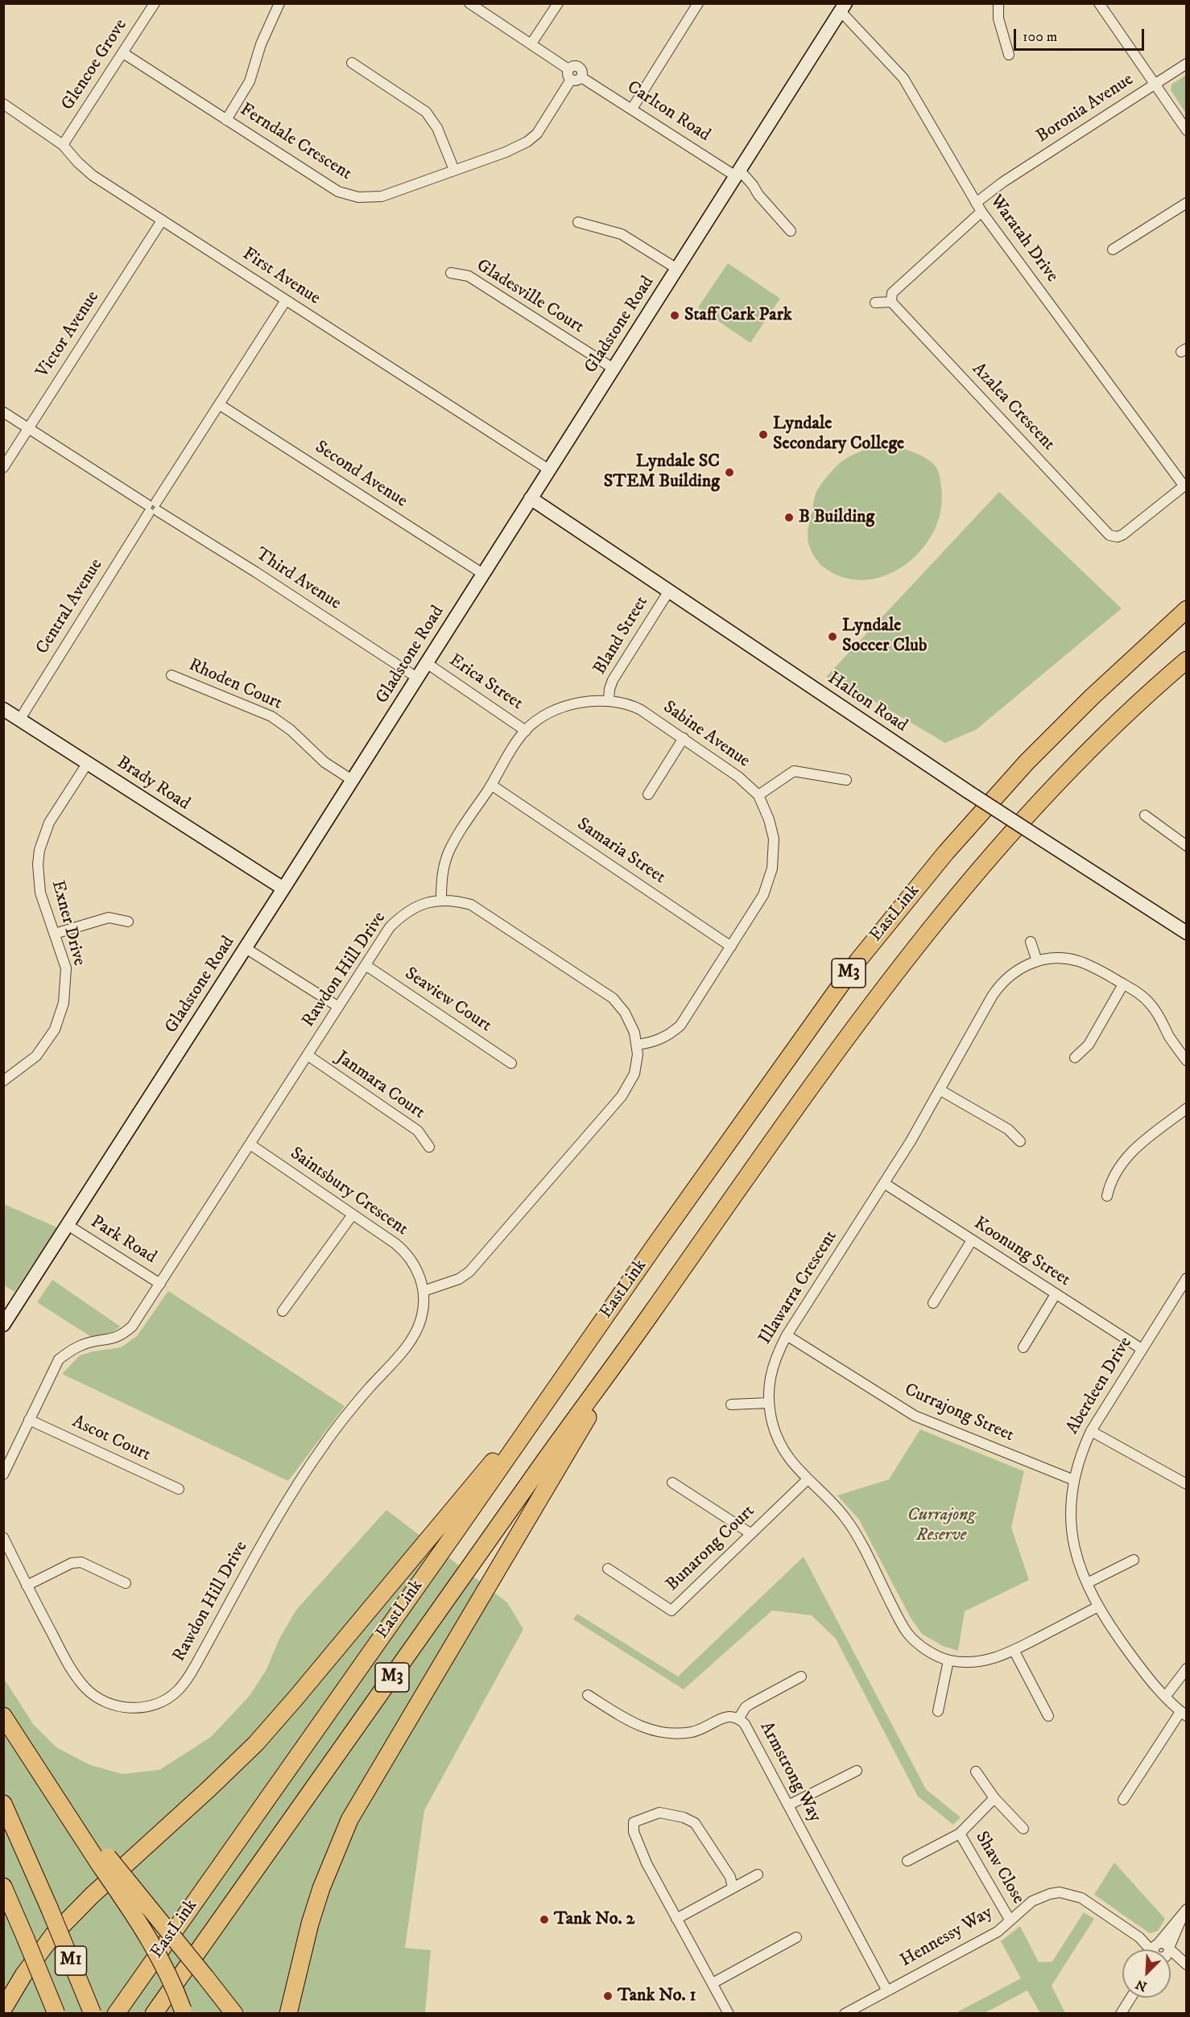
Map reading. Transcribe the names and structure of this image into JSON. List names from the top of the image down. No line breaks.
{"streets":{"highway":["EastLink","M3","M1"],"main road":["Gladstone Road","Halton Road","Brady Road"],"street":["Glencoe Grove","Boronia Avenue","Carlton Road","Ferndale Crescent","Waratah Drive","First Avenue","Gladesville Court","Victor Avenue","Azalea Crescent","Second Avenue","Third Avenue","Central Avenue","Bland Street","Erica Street","Rhoden Court","Sabine Avenue","Samaria Street","Exner Drive","Rawdon Hill Drive","Seaview Court","Janmara Court","Saintsbury Crescent","Park Road","Koonung Street","Illawarra Crescent","Aberdeen Drive","Currajong Street","Ascot Court","Bunarong Court","Armstrong Way","Shaw Close","Hennessy Way"]},"crossings":[["Glencoe Grove","Ferndale Crescent"],["Glencoe Grove","First Avenue"],["Boronia Avenue","Waratah Drive"],["Carlton Road","Ferndale Crescent"],["Carlton Road","Gladstone Road"],["Waratah Drive","Gladstone Road"],["Waratah Drive","Azalea Crescent"],["First Avenue","Gladstone Road"],["First Avenue","Victor Avenue"],["First Avenue","Central Avenue"],["Gladesville Court","Gladstone Road"],["Gladstone Road","Second Avenue"],["Gladstone Road","Third Avenue"],["Gladstone Road","Erica Street"],["Gladstone Road","Rhoden Court"],["Gladstone Road","Halton Road"],["Gladstone Road","Brady Road"],["Gladstone Road","Park Road"],["Victor Avenue","Third Avenue"],["Second Avenue","Central Avenue"],["Third Avenue","Central Avenue"],["Central Avenue","Brady Road"],["Bland Street","Halton Road"],["Bland Street","Sabine Avenue"],["Erica Street","Sabine Avenue"],["Sabine Avenue","Samaria Street"],["Sabine Avenue","Rawdon Hill Drive"],["Brady Road","Exner Drive"],["Rawdon Hill Drive","Seaview Court"],["Rawdon Hill Drive","Janmara Court"],["Rawdon Hill Drive","Saintsbury Crescent"],["Rawdon Hill Drive","Park Road"],["Rawdon Hill Drive","Ascot Court"],["Koonung Street","Illawarra Crescent"],["Koonung Street","Aberdeen Drive"],["Illawarra Crescent","Aberdeen Drive"],["Illawarra Crescent","Currajong Street"],["Illawarra Crescent","Bunarong Court"],["Aberdeen Drive","Currajong Street"],["Armstrong Way","Hennessy Way"],["Shaw Close","Hennessy Way"]],"parks":["Currajong Reserve"],"places":["Staff Cark Park","Lyndale Secondary College","Lyndale SC STEM Building","B Building","Lyndale Soccer Club","Tank No. 2","Tank No. 1"],"scale_bar":"100 m","north":"bottom left"}
